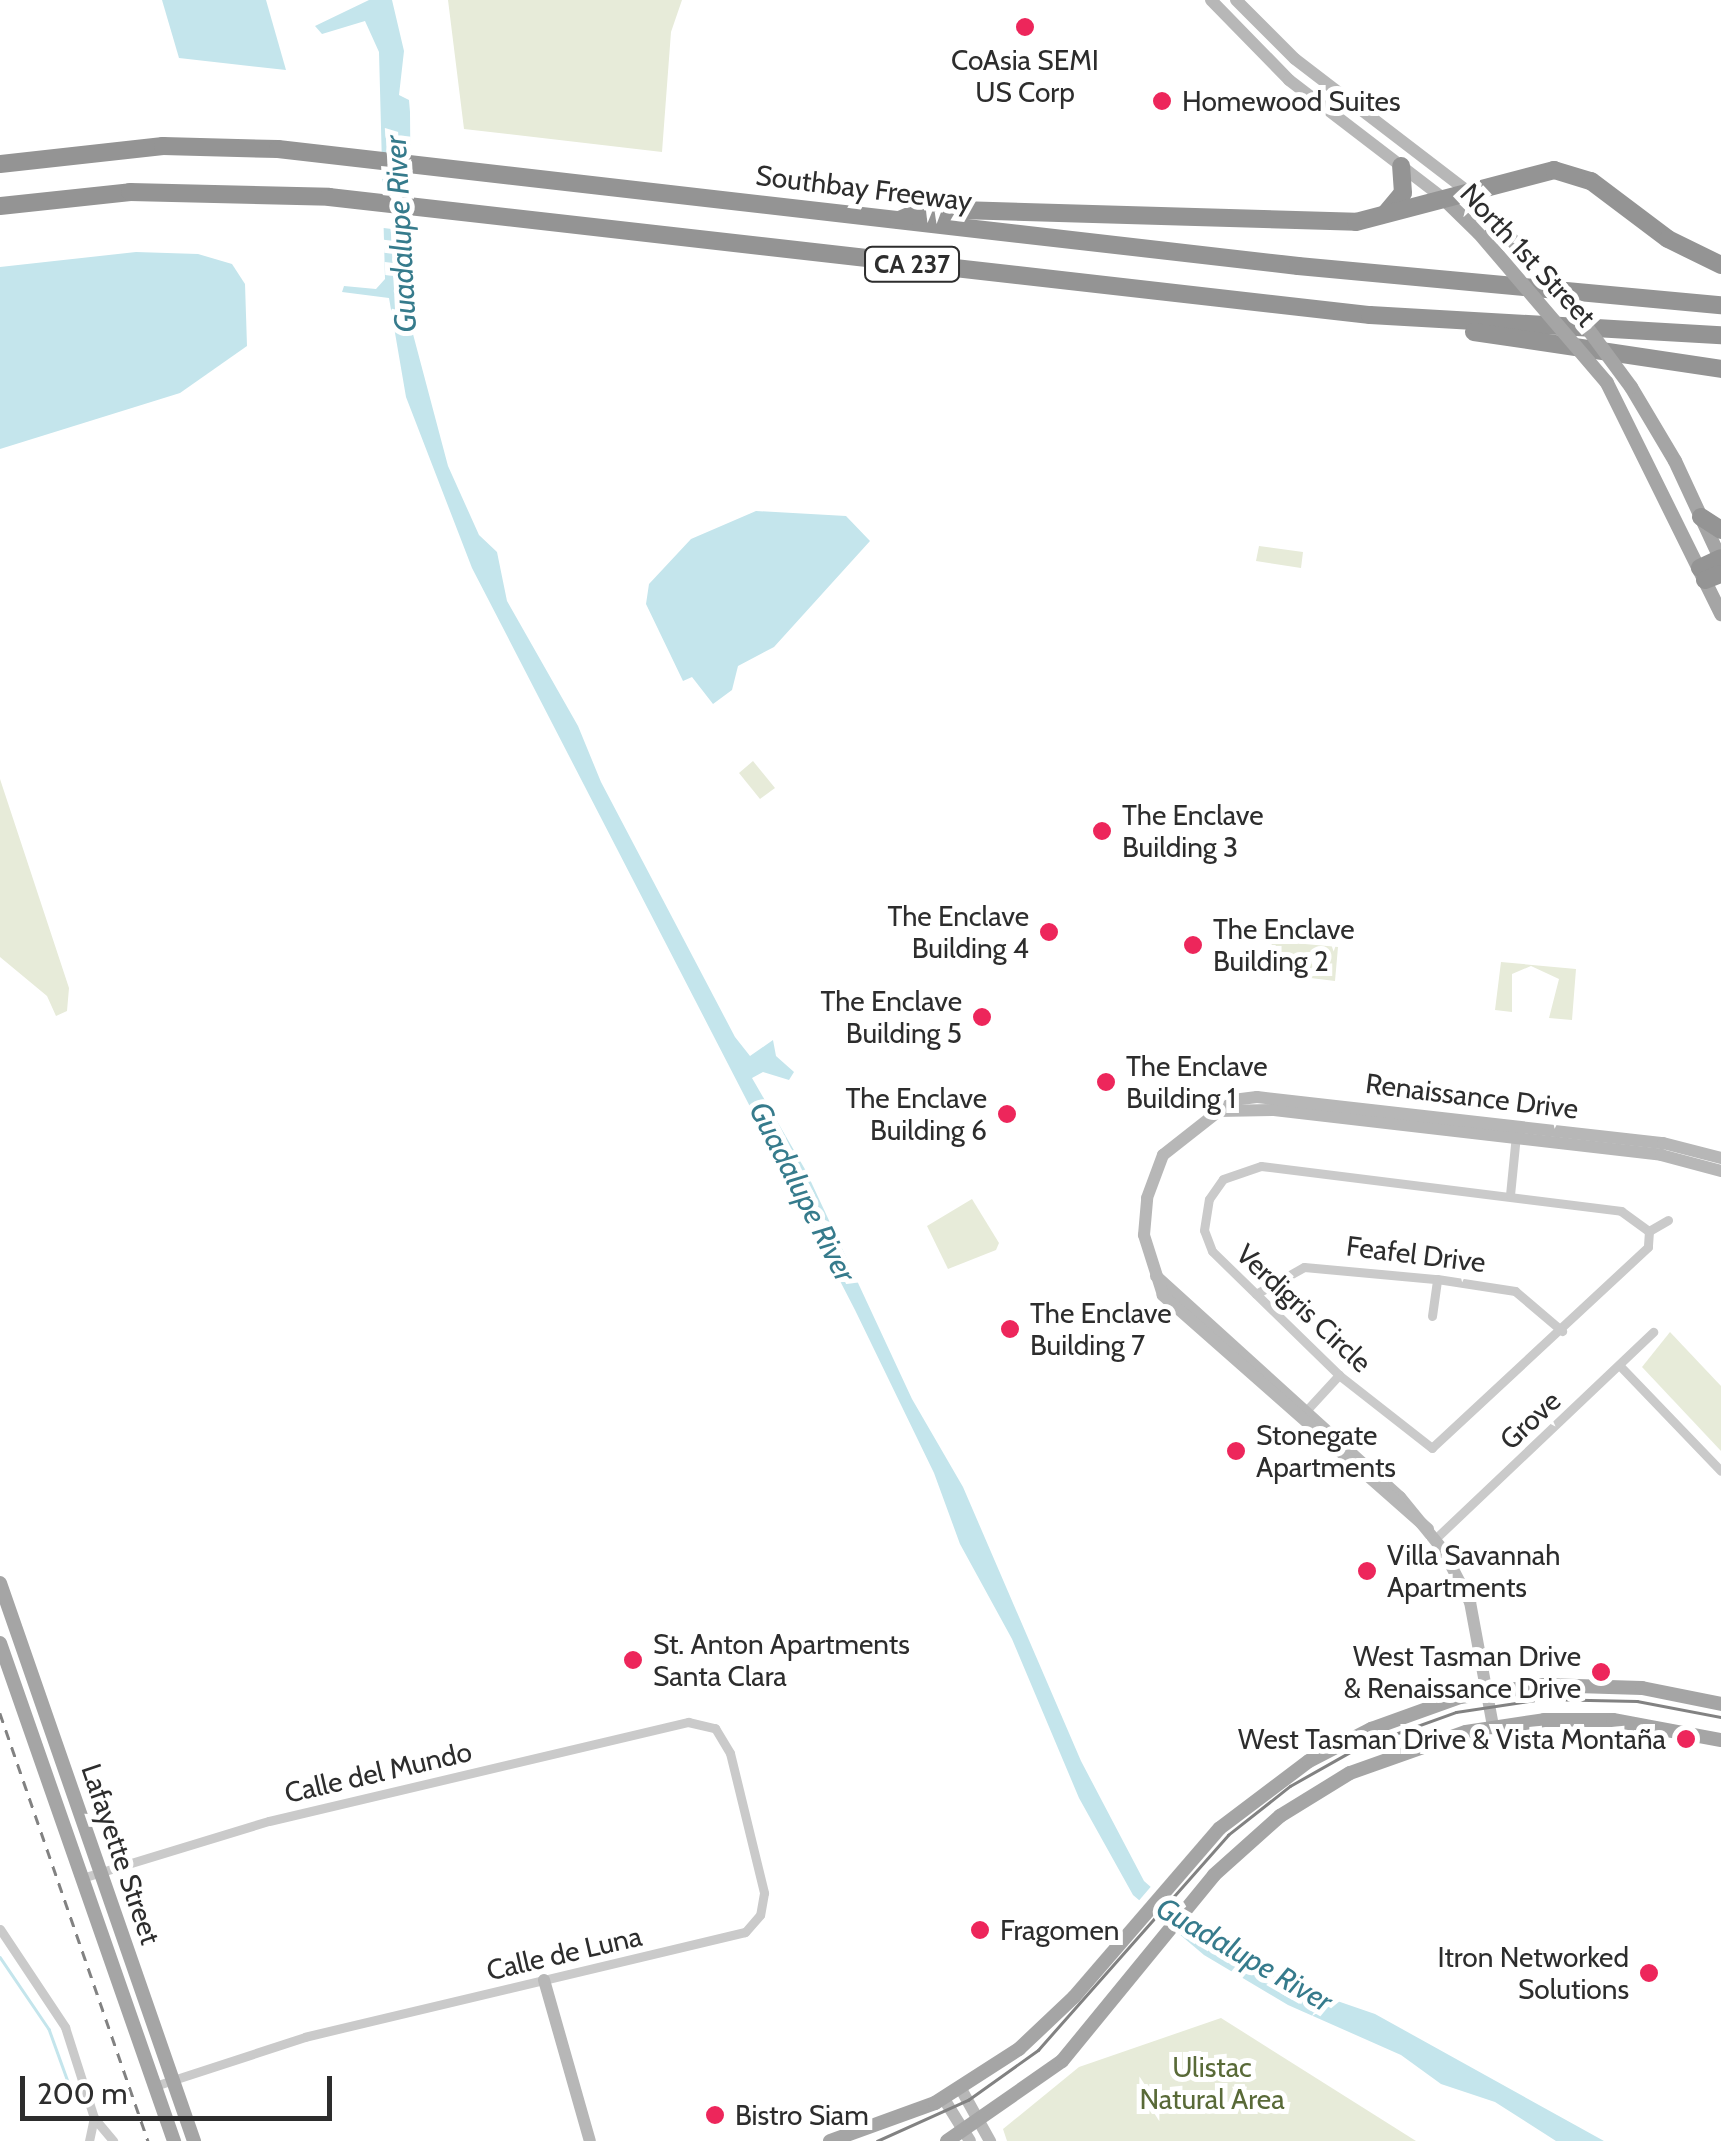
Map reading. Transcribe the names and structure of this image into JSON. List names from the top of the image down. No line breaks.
{"streets":{"highway":["Southbay Freeway","CA 237"],"main road":["North 1st Street","Lafayette Street"],"street":["Renaissance Drive","Feafel Drive","Verdigris Circle","Grove","Calle del Mundo","Calle de Luna"]},"crossings":[["Renaissance Drive","Grove"],["Feafel Drive","Verdigris Circle"],["Calle del Mundo","Lafayette Street"],["Calle del Mundo","Calle de Luna"],["Lafayette Street","Calle de Luna"]],"water":["Guadalupe River"],"parks":["Ulistac Natural Area"],"places":["CoAsia SEMI US Corp","Homewood Suites","The Enclave Building 3","The Enclave Building 4","The Enclave Building 2","The Enclave Building 5","The Enclave Building 1","The Enclave Building 6","The Enclave Building 7","Stonegate Apartments","Villa Savannah Apartments","St. Anton Apartments Santa Clara","West Tasman Drive & Renaissance Drive","West Tasman Drive & Vista Montaña","Fragomen","Itron Networked Solutions","Bistro Siam"],"scale_bar":"200 m"}
